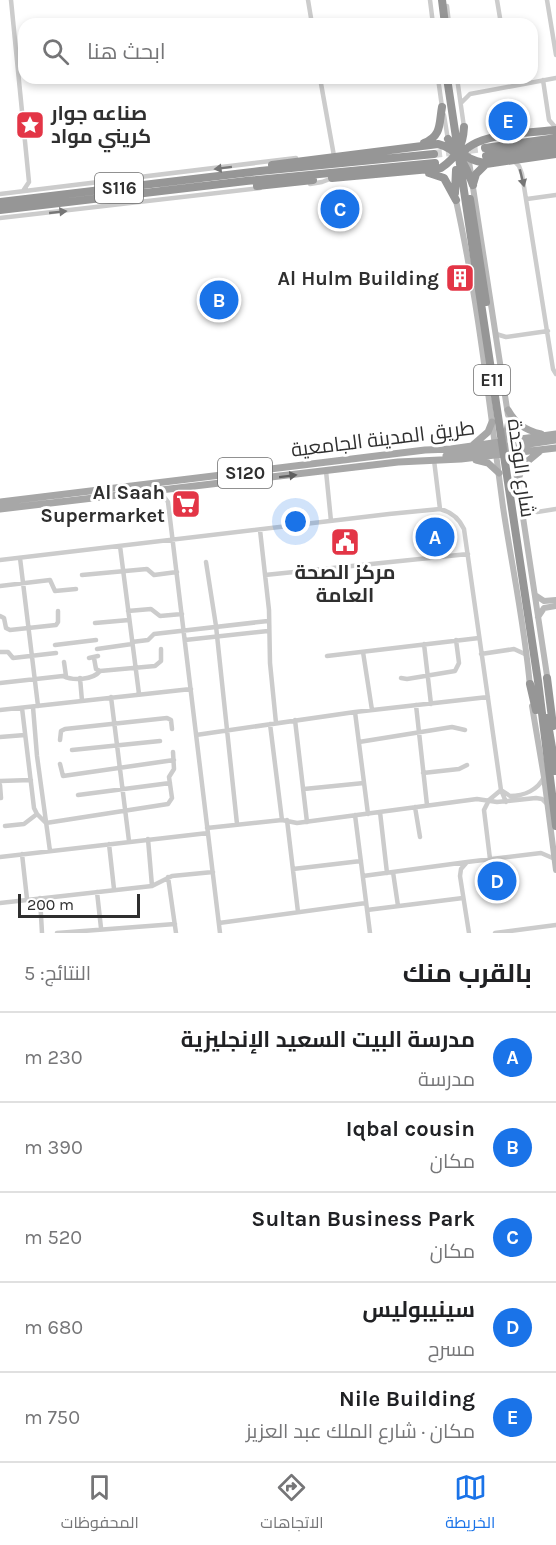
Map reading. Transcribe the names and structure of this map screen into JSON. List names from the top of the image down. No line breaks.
{"streets":{"highway":["S116","E11","شارع الوحدة"],"main road":["طريق المدينة الجامعية","S120"]},"places":{"place":["صناعه جوار كريني مواد"],"building":["Al Hulm Building"],"supermarket":["Al Saah Supermarket"],"public building":["مركز الصحة العامة"]},"scale_bar":"200 m","page":{"search":"ابحث هنا","pins":["E","C","B","A","D"],"scale":"200 m","heading":["بالقرب منك","النتائج: 5"],"list":[{"mark":"A","name":"مدرسة البيت السعيد الإنجليزية","note":"مدرسة","value":"230 m"},{"mark":"B","name":"Iqbal cousin","note":"مكان","value":"390 m"},{"mark":"C","name":"Sultan Business Park","note":"مكان","value":"520 m"},{"mark":"D","name":"سينيبوليس","note":"مسرح","value":"680 m"},{"mark":"E","name":"Nile Building","note":"مكان · شارع الملك عبد العزيز","value":"750 m"}],"nav":["الخريطة","الاتجاهات","المحفوظات"]}}
